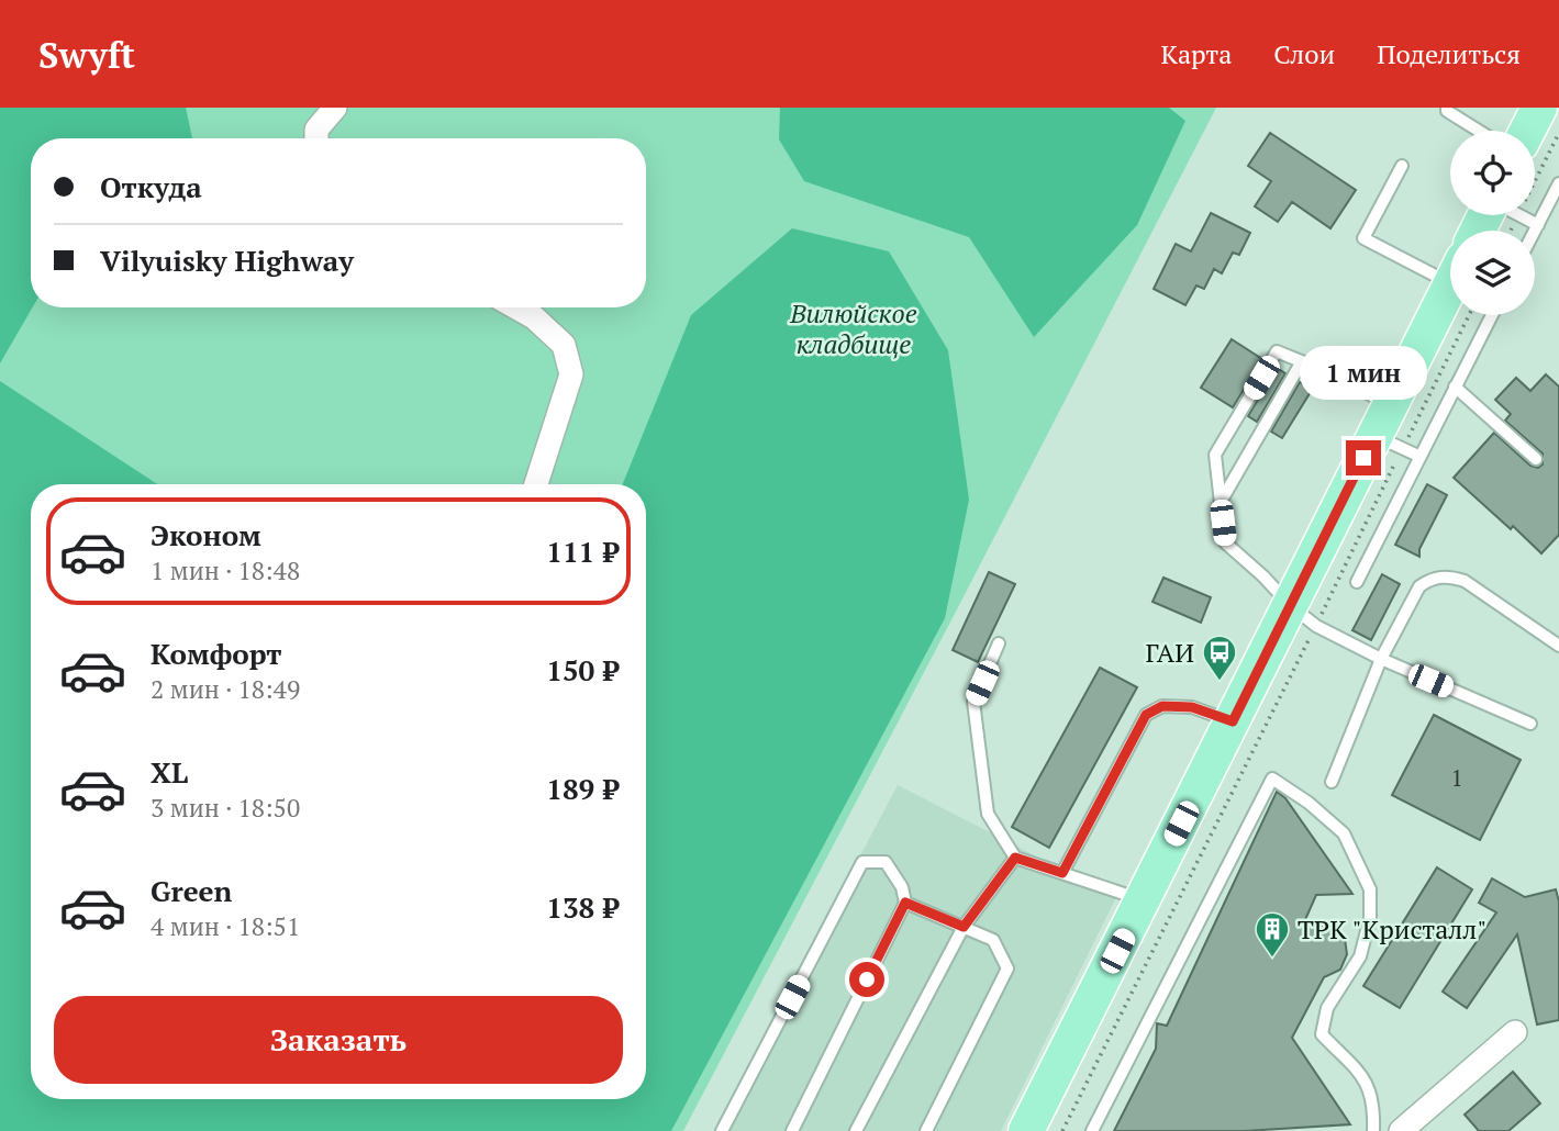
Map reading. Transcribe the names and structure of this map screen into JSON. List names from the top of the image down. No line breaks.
{"parks":["Вилюйское кладбище"],"places":{"bus stop":["ГАИ"],"building":["ТРК \"Кристалл\""]},"house_numbers":["1"],"page":{"header":"Swyft","nav":["Карта","Слои","Поделиться"],"banner":["Откуда","Vilyuisky Highway"],"bubble":"1 мин","list":[{"name":"Эконом","note":"1 мин · 18:48","value":"111 ₽"},{"name":"Комфорт","note":"2 мин · 18:49","value":"150 ₽"},{"name":"XL","note":"3 мин · 18:50","value":"189 ₽"},{"name":"Green","note":"4 мин · 18:51","value":"138 ₽"}],"buttons":"Заказать"}}
